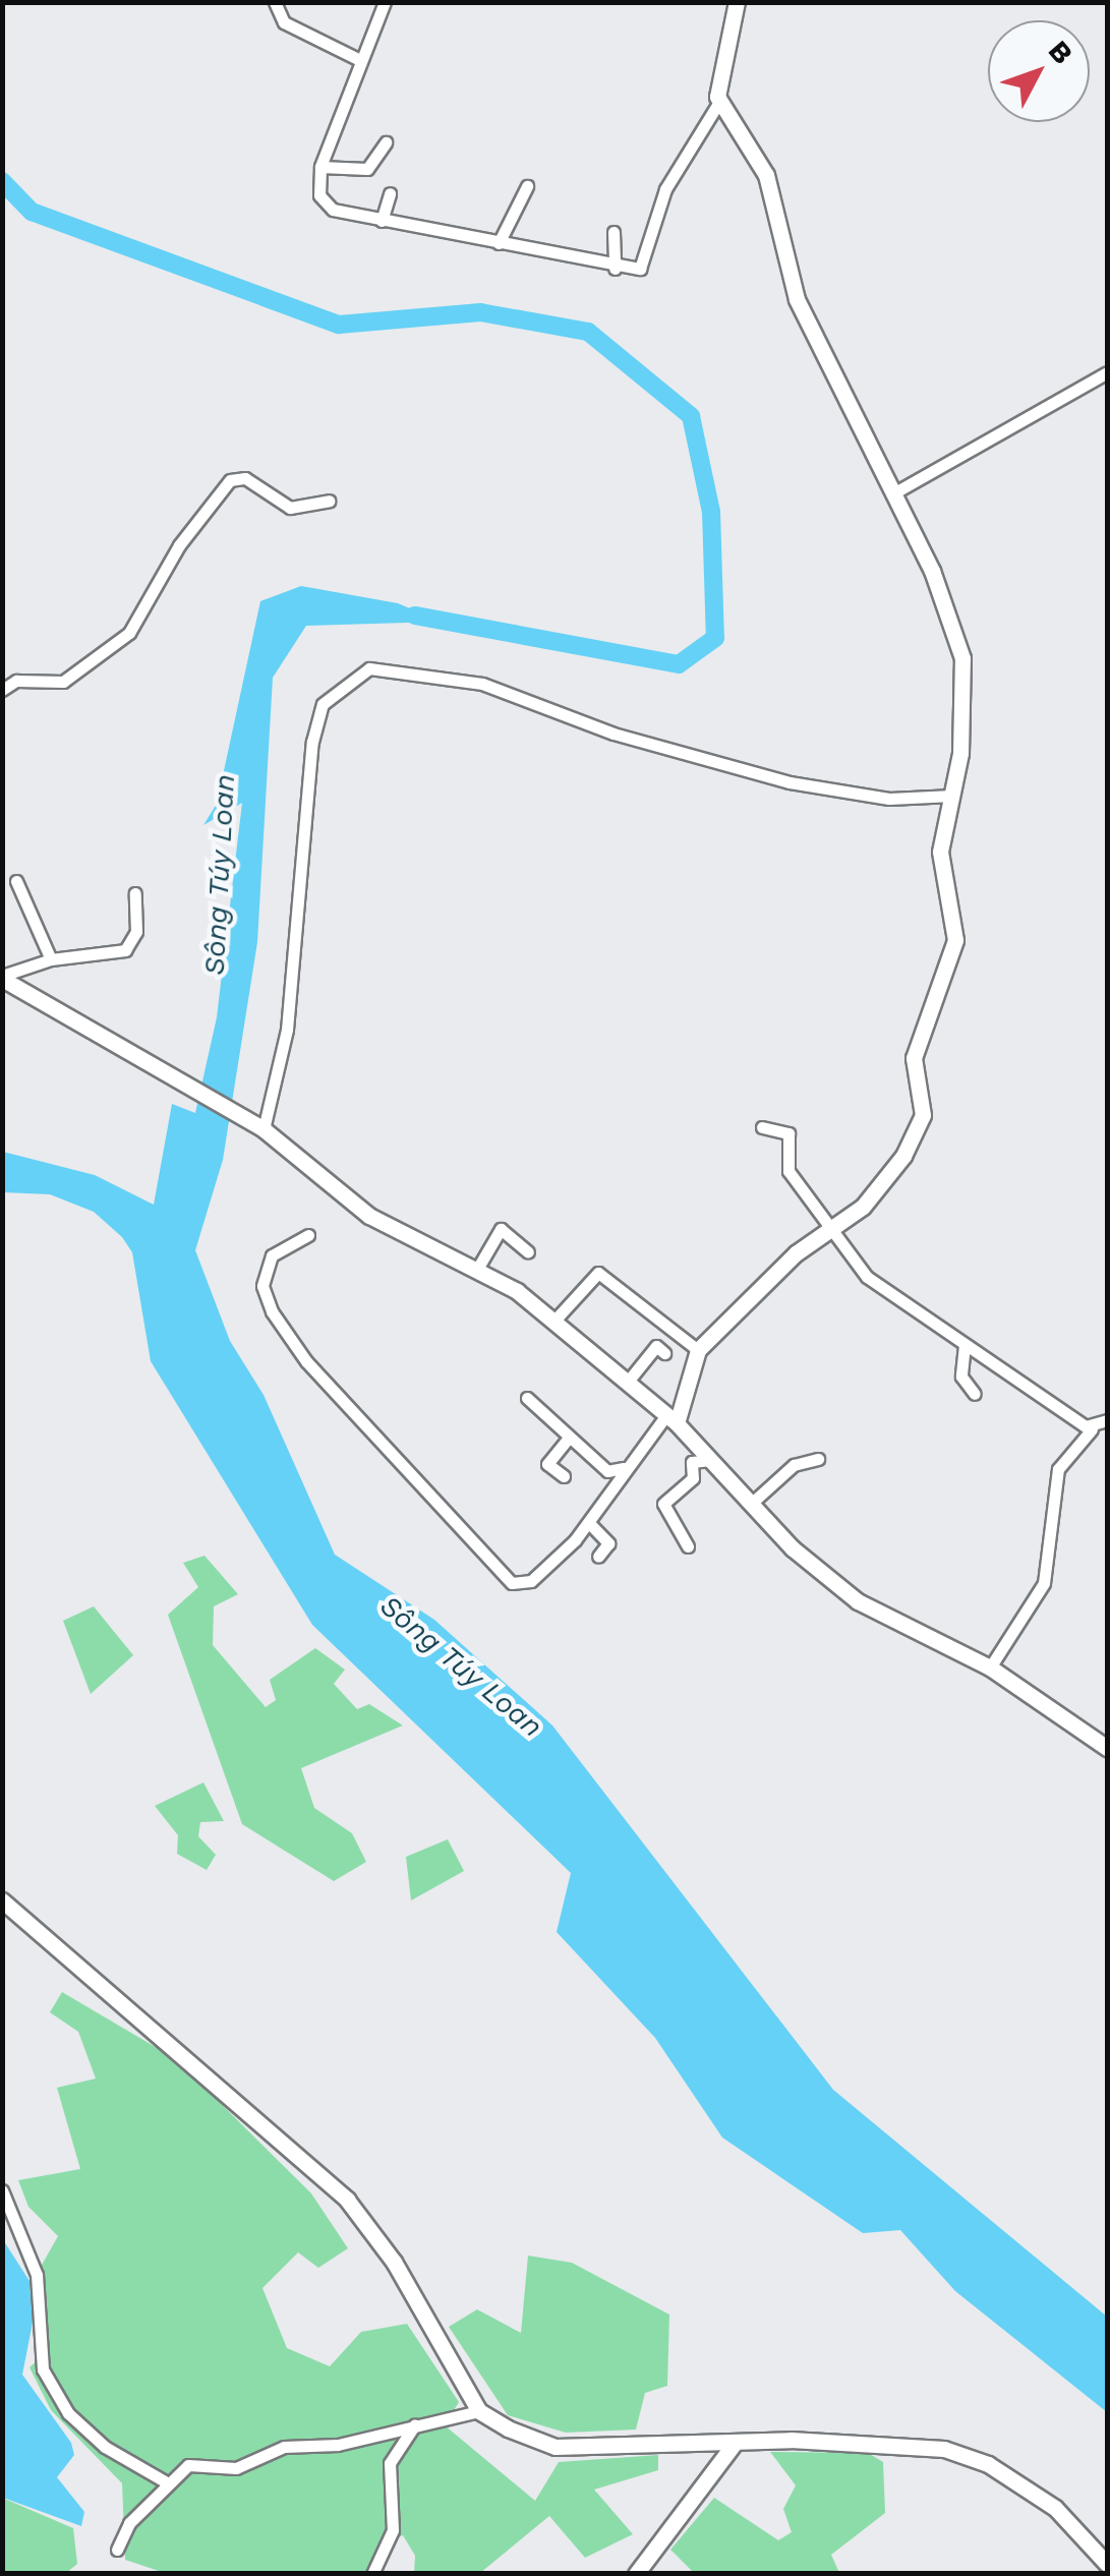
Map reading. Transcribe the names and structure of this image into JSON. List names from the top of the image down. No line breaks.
{"water":["Sông Túy Loan"],"north":"top right"}
